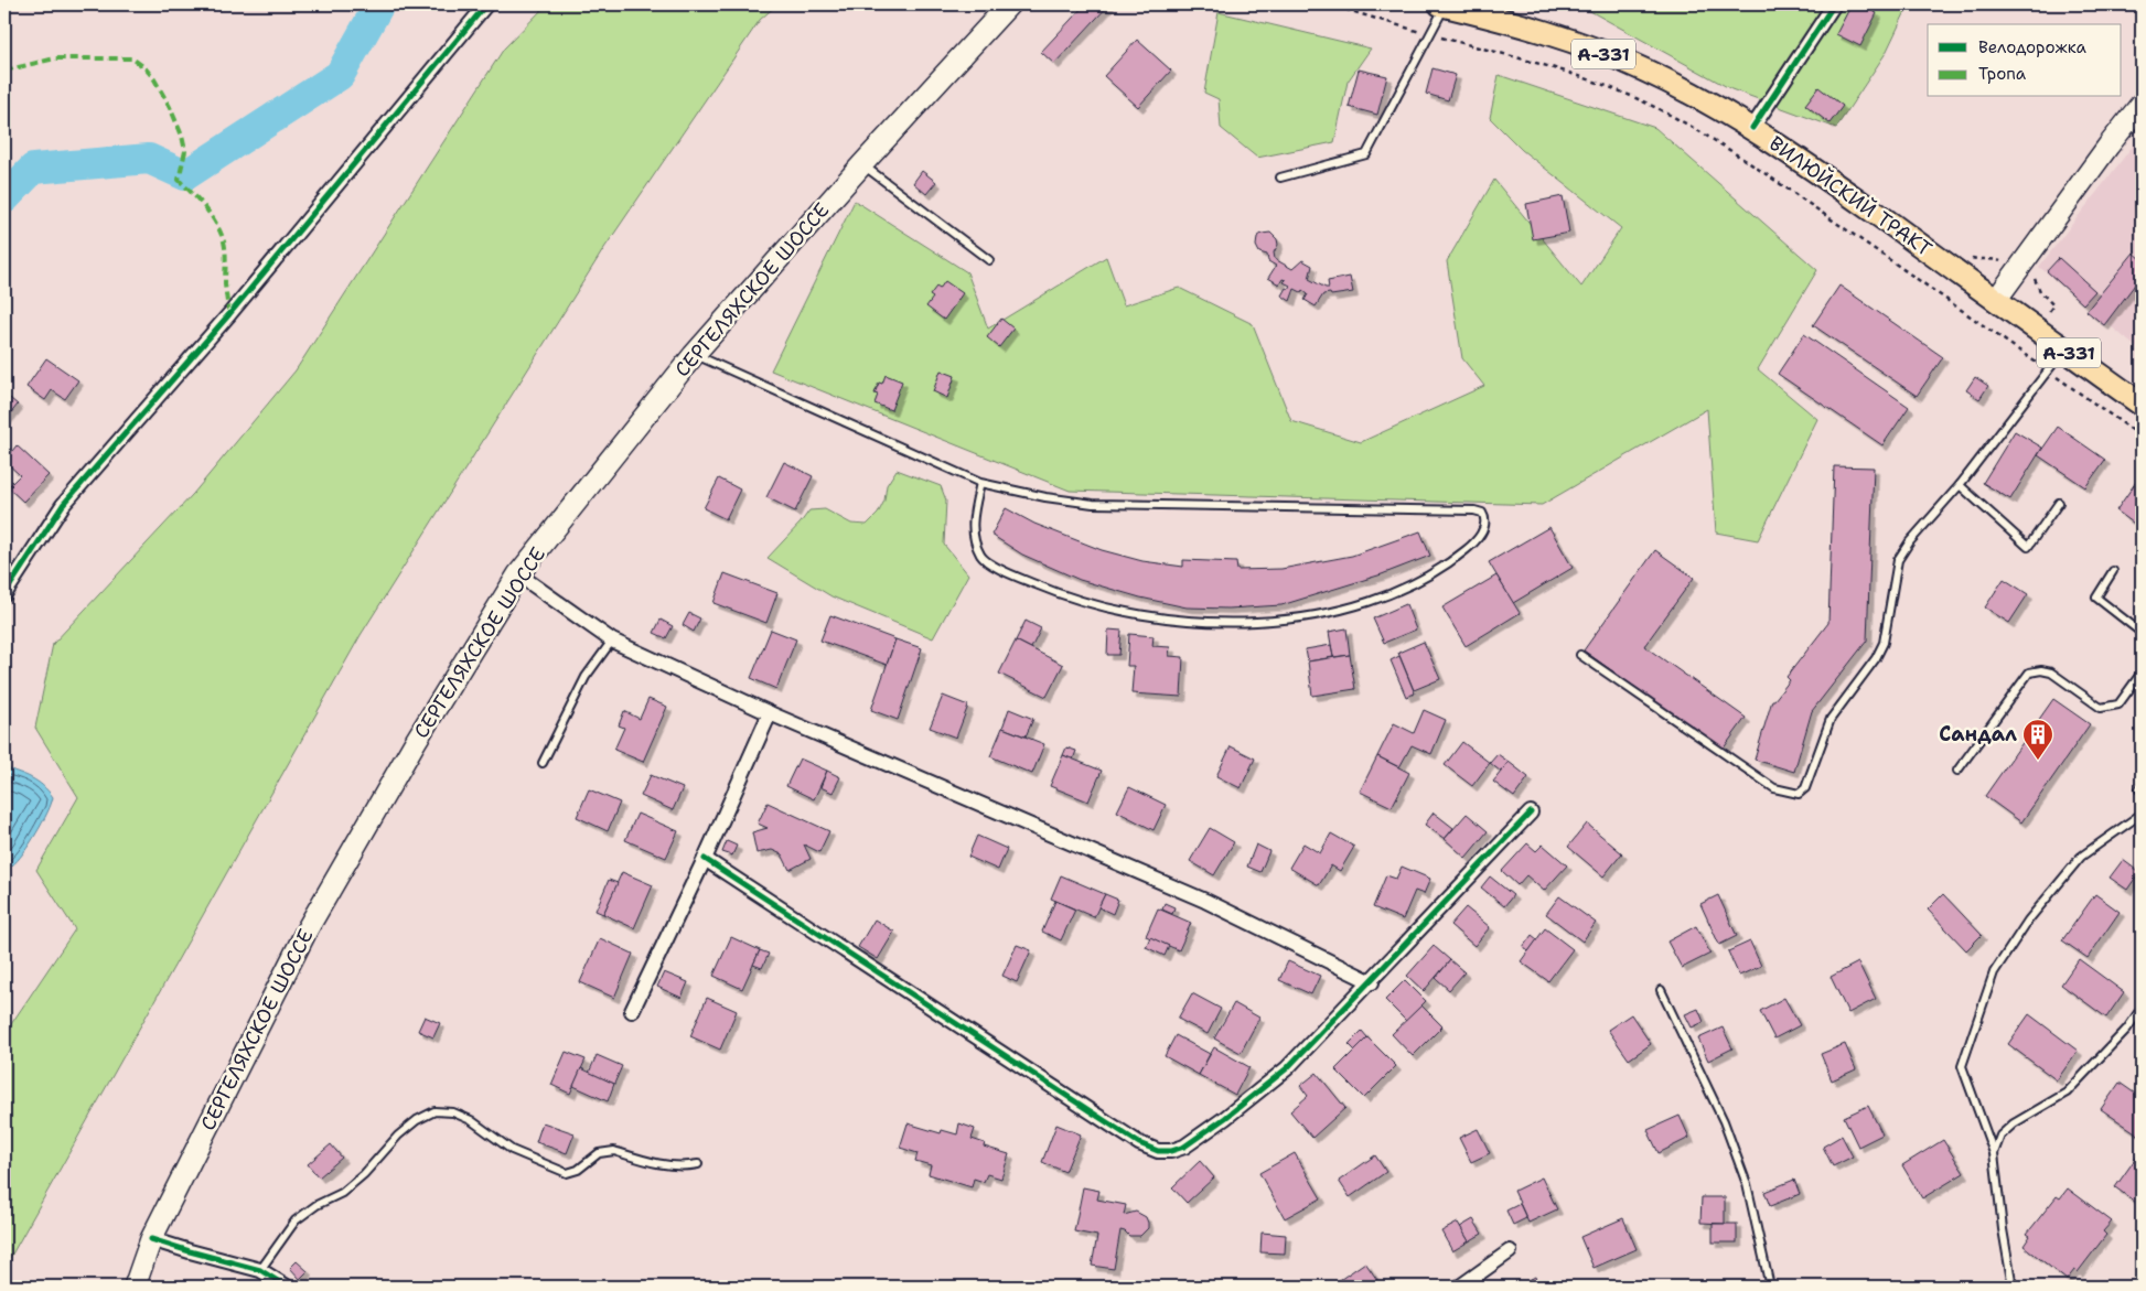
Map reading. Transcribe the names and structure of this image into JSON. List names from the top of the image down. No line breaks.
{"streets":{"main road":["А-331","ВИЛЮЙСКИЙ ТРАКТ","СЕРГЕЛЯХСКОЕ ШОССЕ"]},"places":{"building":["Сандал"]},"legend":["Велодорожка","Тропа"]}
